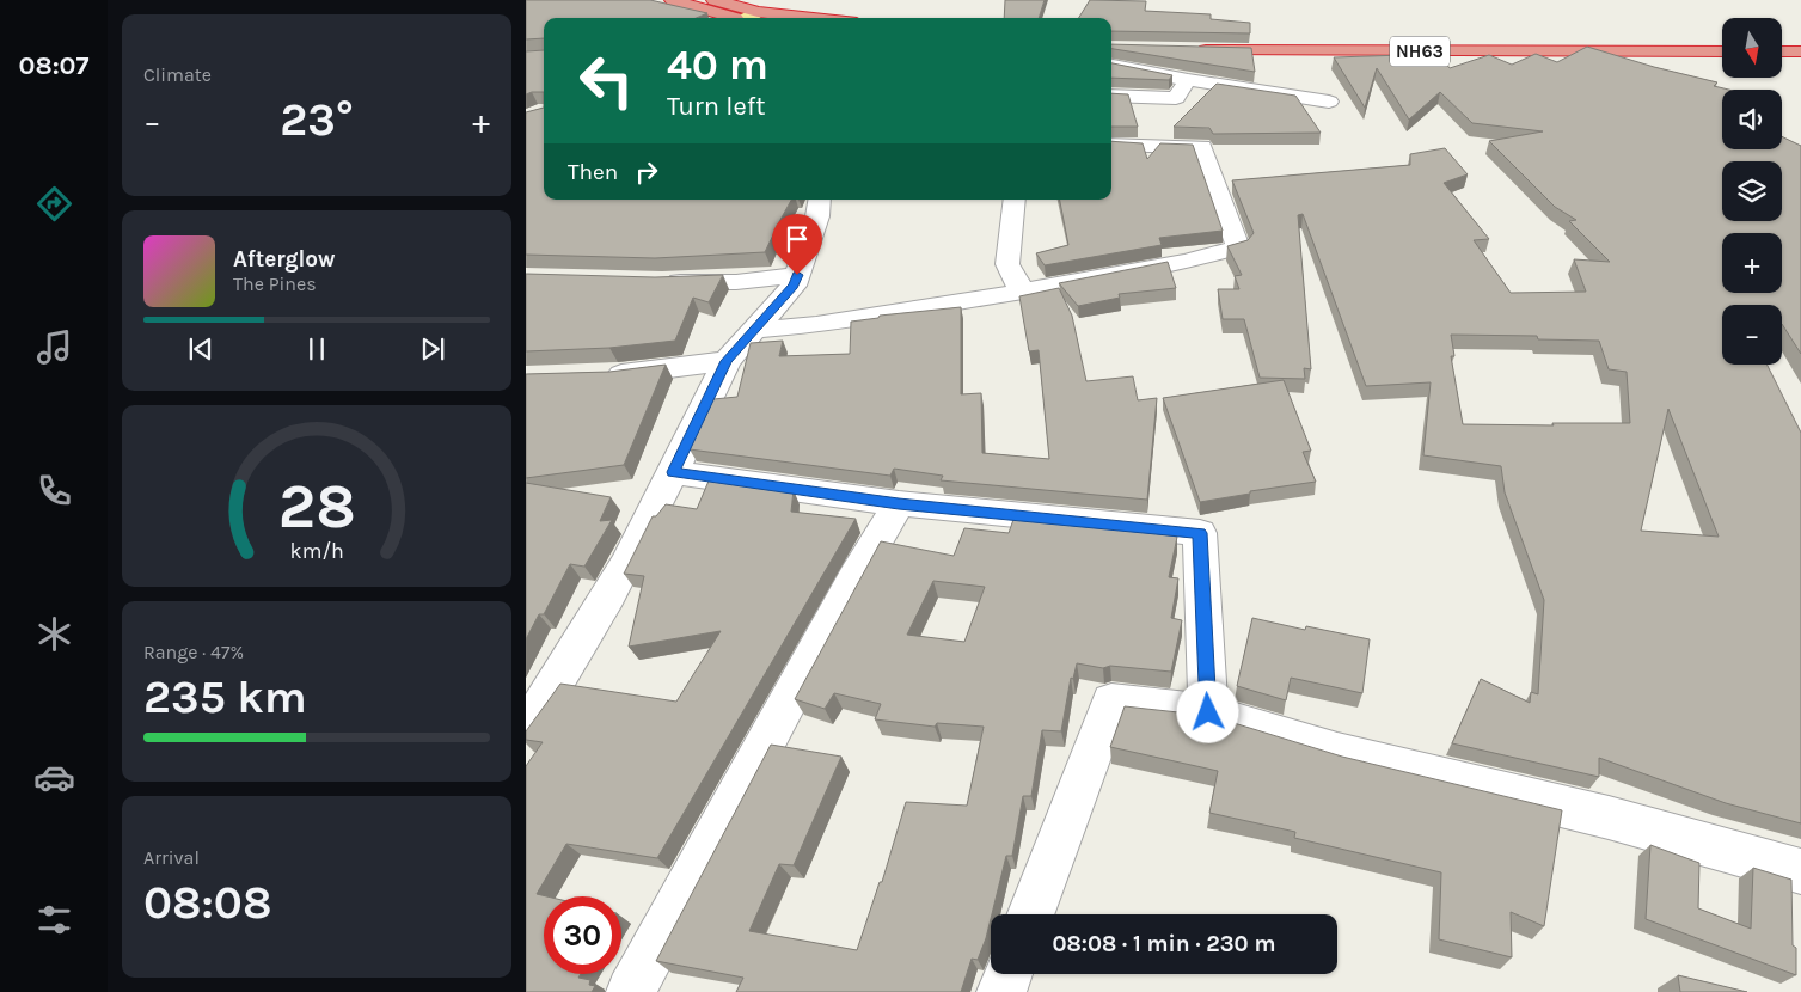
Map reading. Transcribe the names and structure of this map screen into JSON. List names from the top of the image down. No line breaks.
{"streets":{"highway":["NH63"]},"north":"bottom","page":{"tabs":"08:07","tile":["Climate",["Range · 47%","235 km"],["Arrival","08:08"]],"map_buttons":["+","−"],"turn":["40 m","Turn left"],"heat":["−","23°","+"],"then":"Then","song":["Afterglow","The Pines"],"limit":"30","trip":"08:08 · 1 min · 230 m","gauge":["28","km/h"]}}
